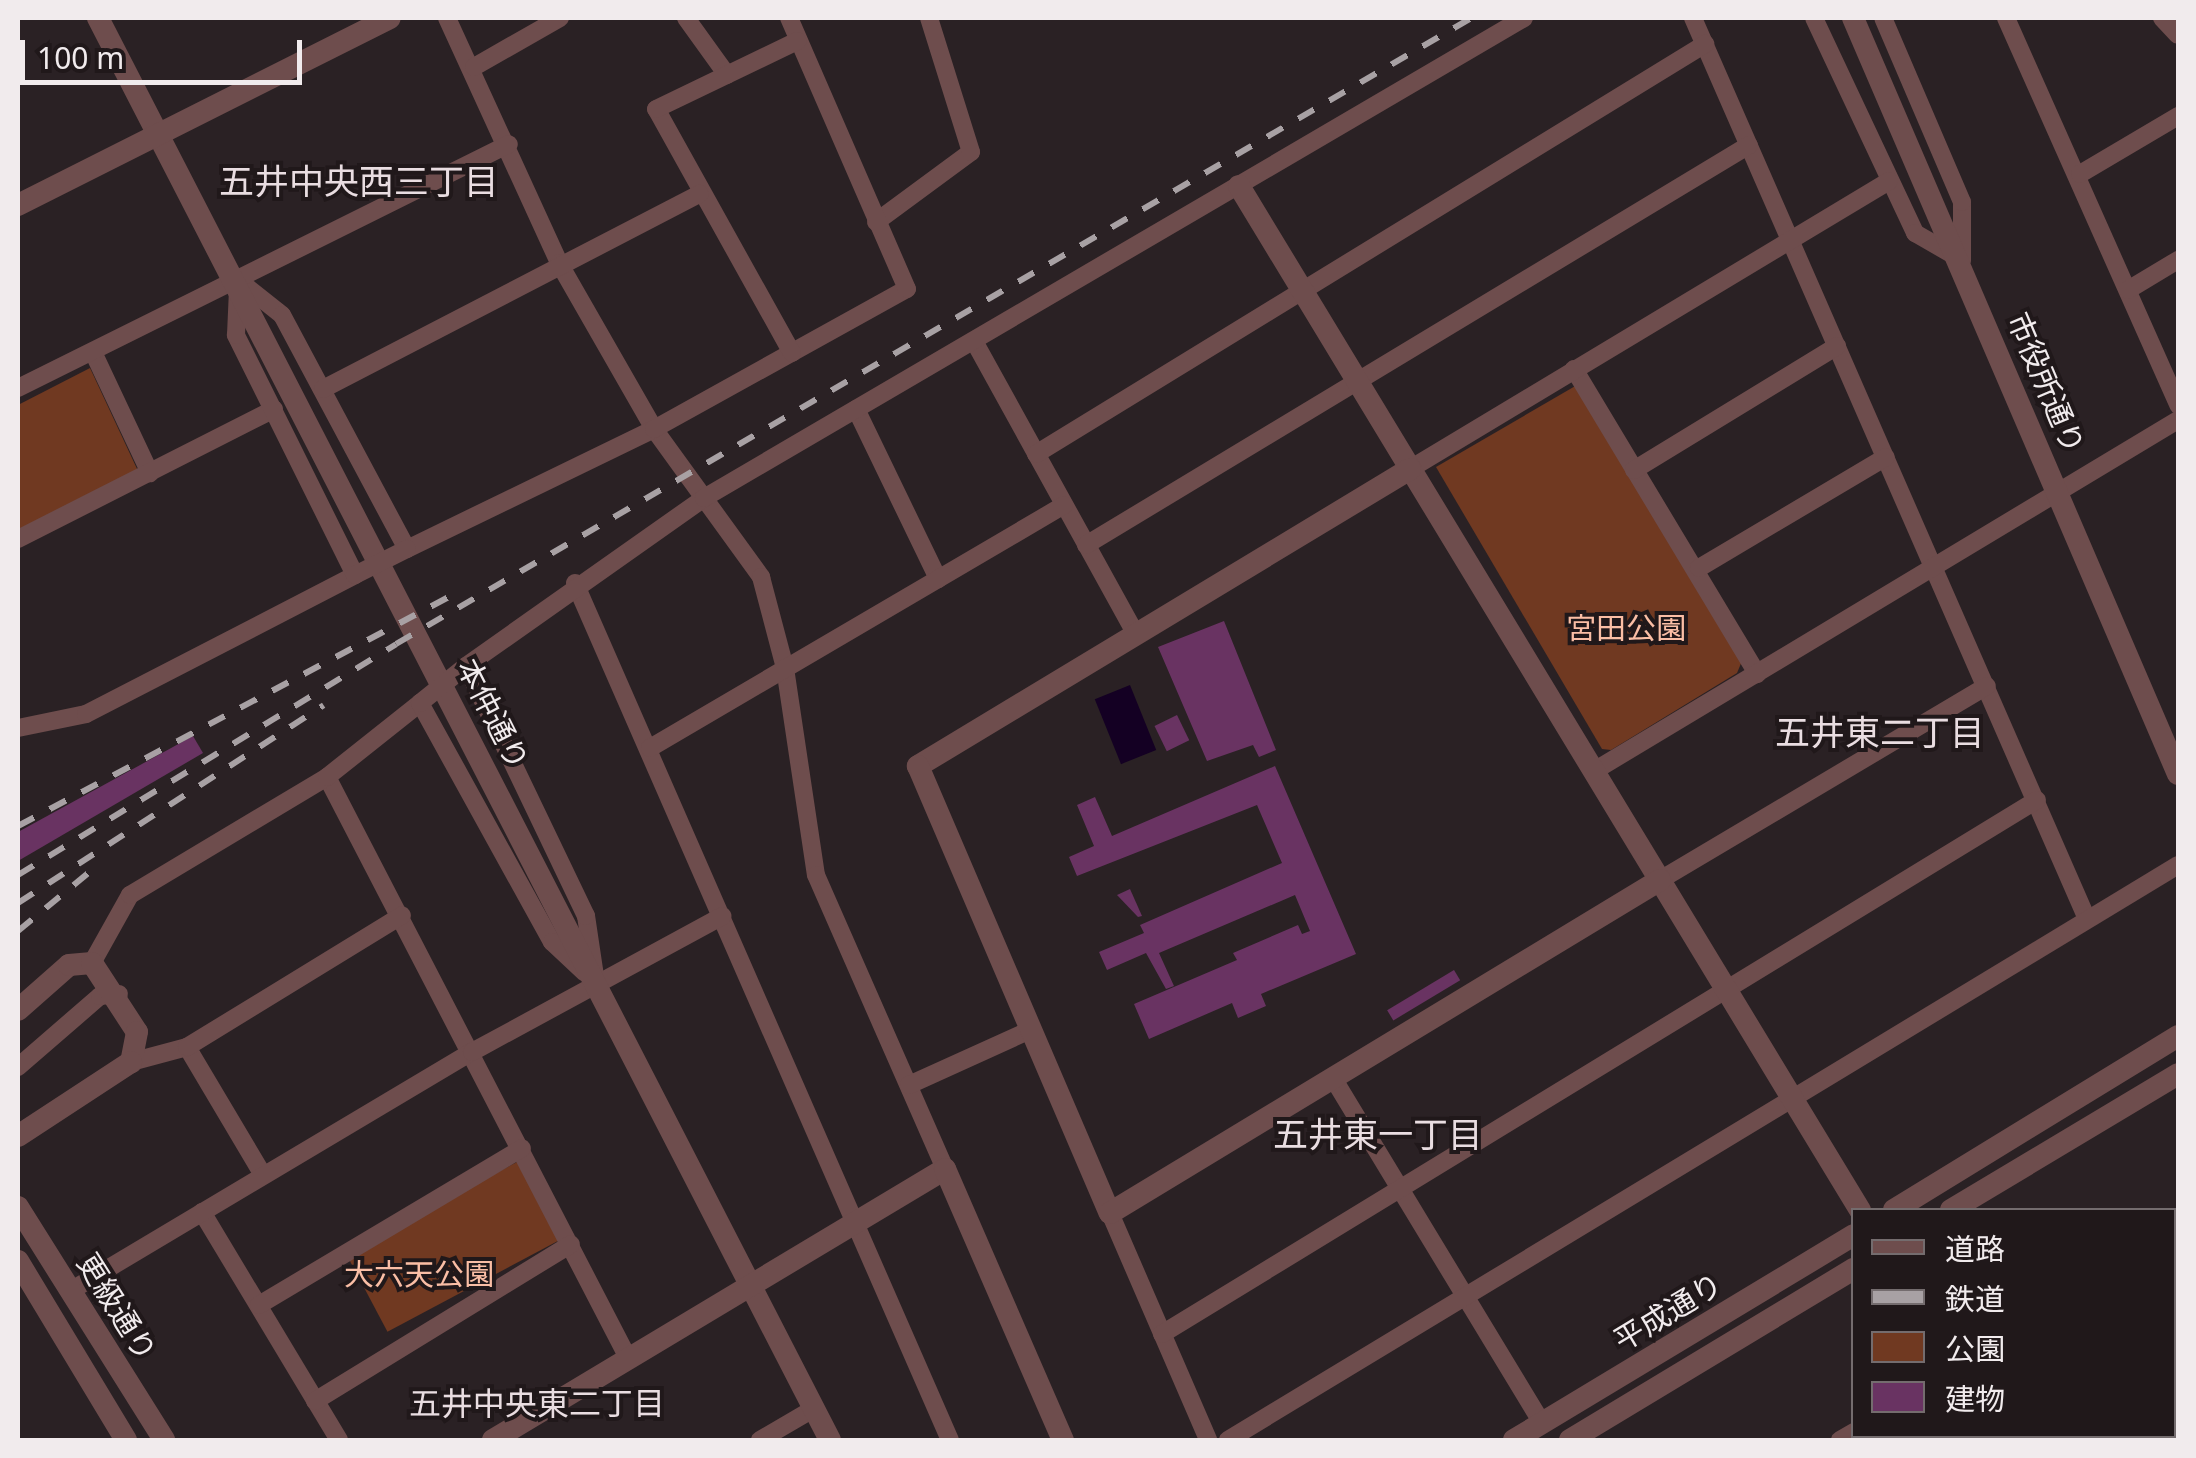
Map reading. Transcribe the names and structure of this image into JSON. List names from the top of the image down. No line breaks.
{"streets":{"street":["市役所通り","本仲通り","更級通り","平成通り"]},"districts":["五井中央西三丁目","五井東二丁目","五井東一丁目","五井中央東二丁目"],"parks":["宮田公園","大六天公園"],"legend":["道路","鉄道","公園","建物"],"scale_bar":"100 m"}
